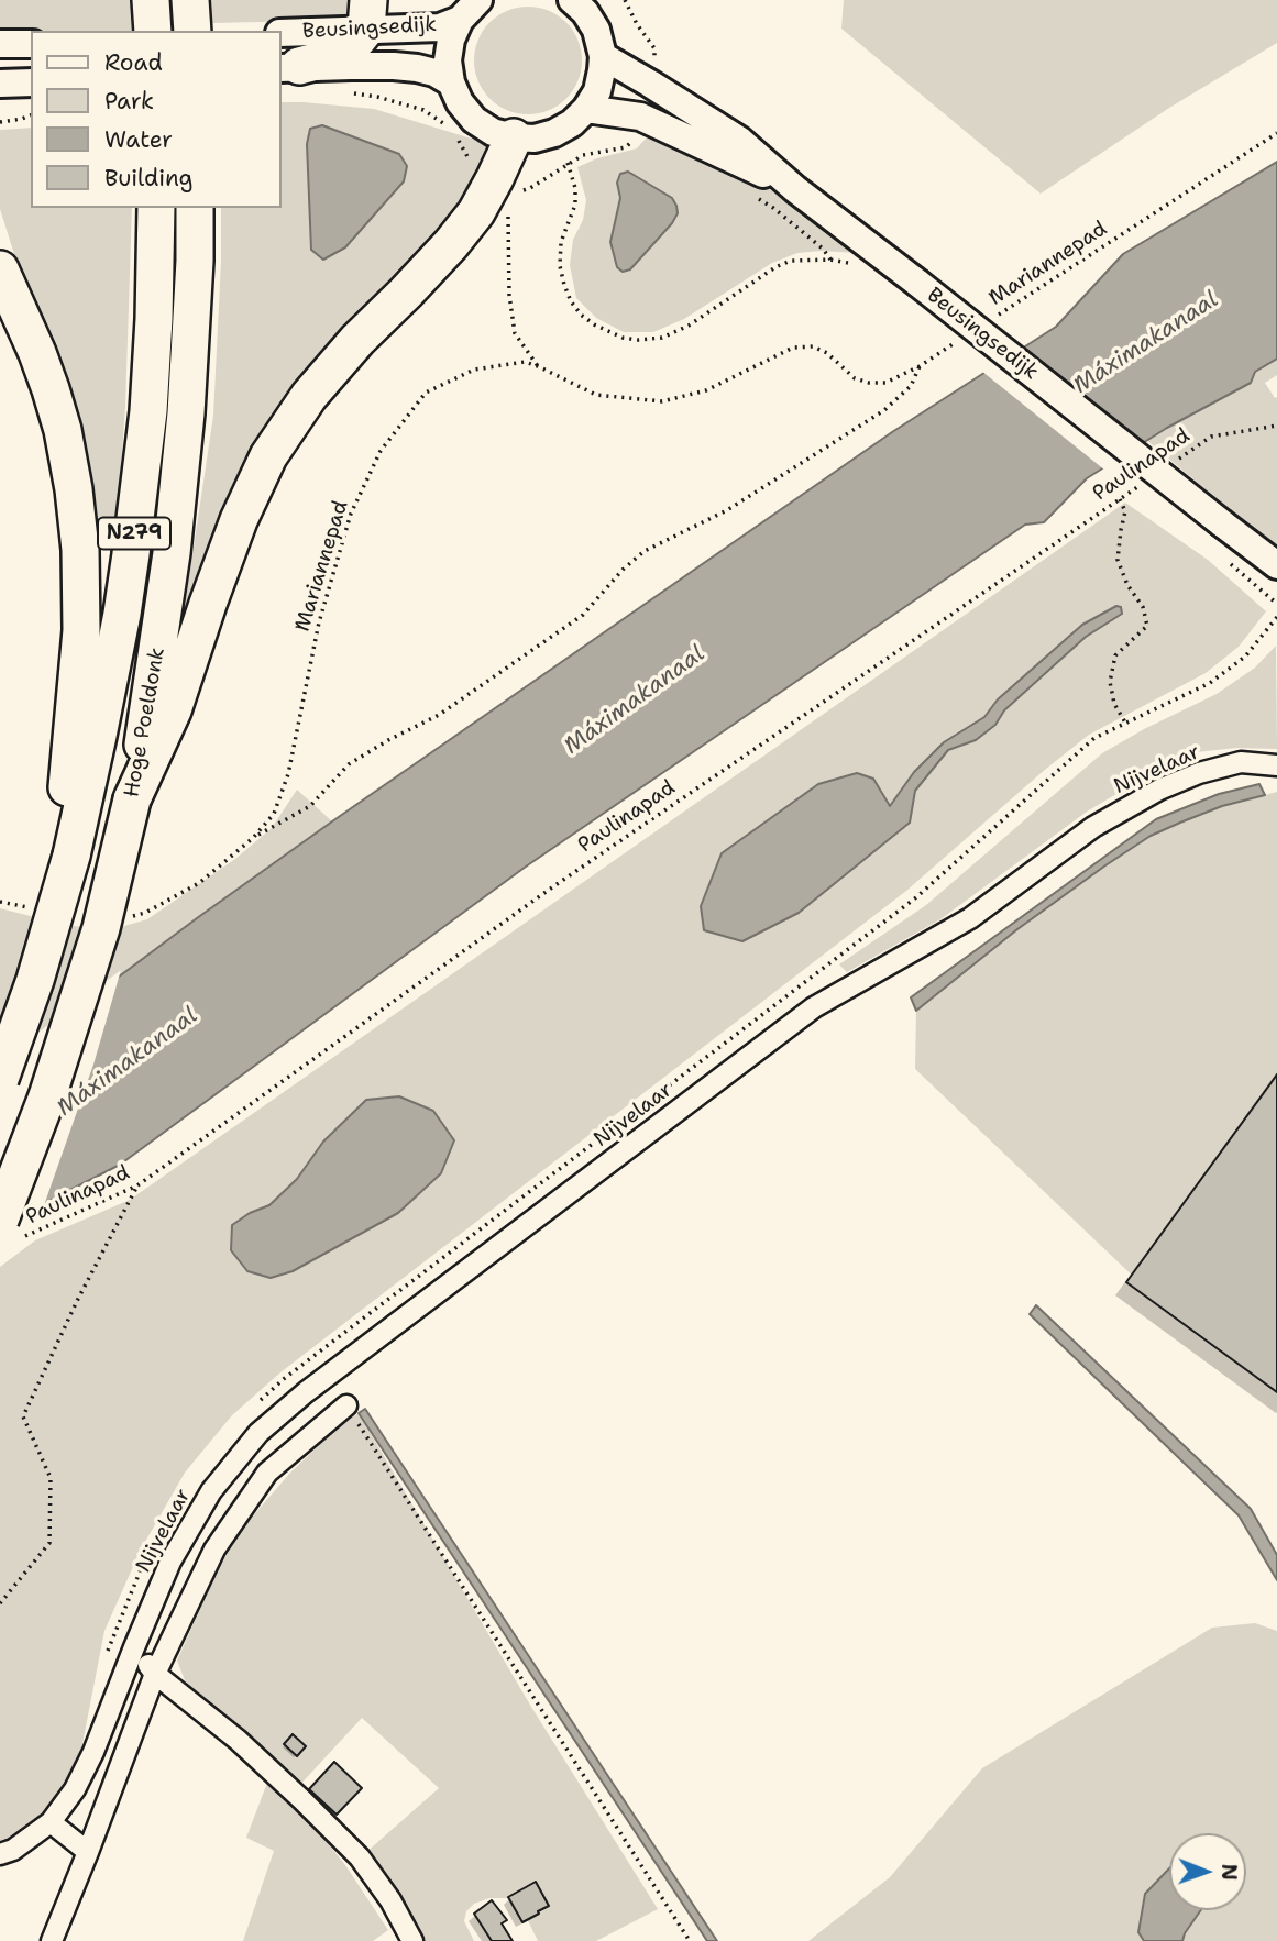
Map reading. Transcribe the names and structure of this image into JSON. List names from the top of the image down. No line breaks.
{"streets":{"highway":["N279","Hoge Poeldonk"],"street":["Beusingsedijk","Nijvelaar"],"path":["Mariannepad","Paulinapad"]},"crossings":[["Paulinapad","Hoge Poeldonk"],["N279","Hoge Poeldonk"]],"water":["Máximakanaal"],"legend":["Road","Park","Water","Building"],"north":"right"}
